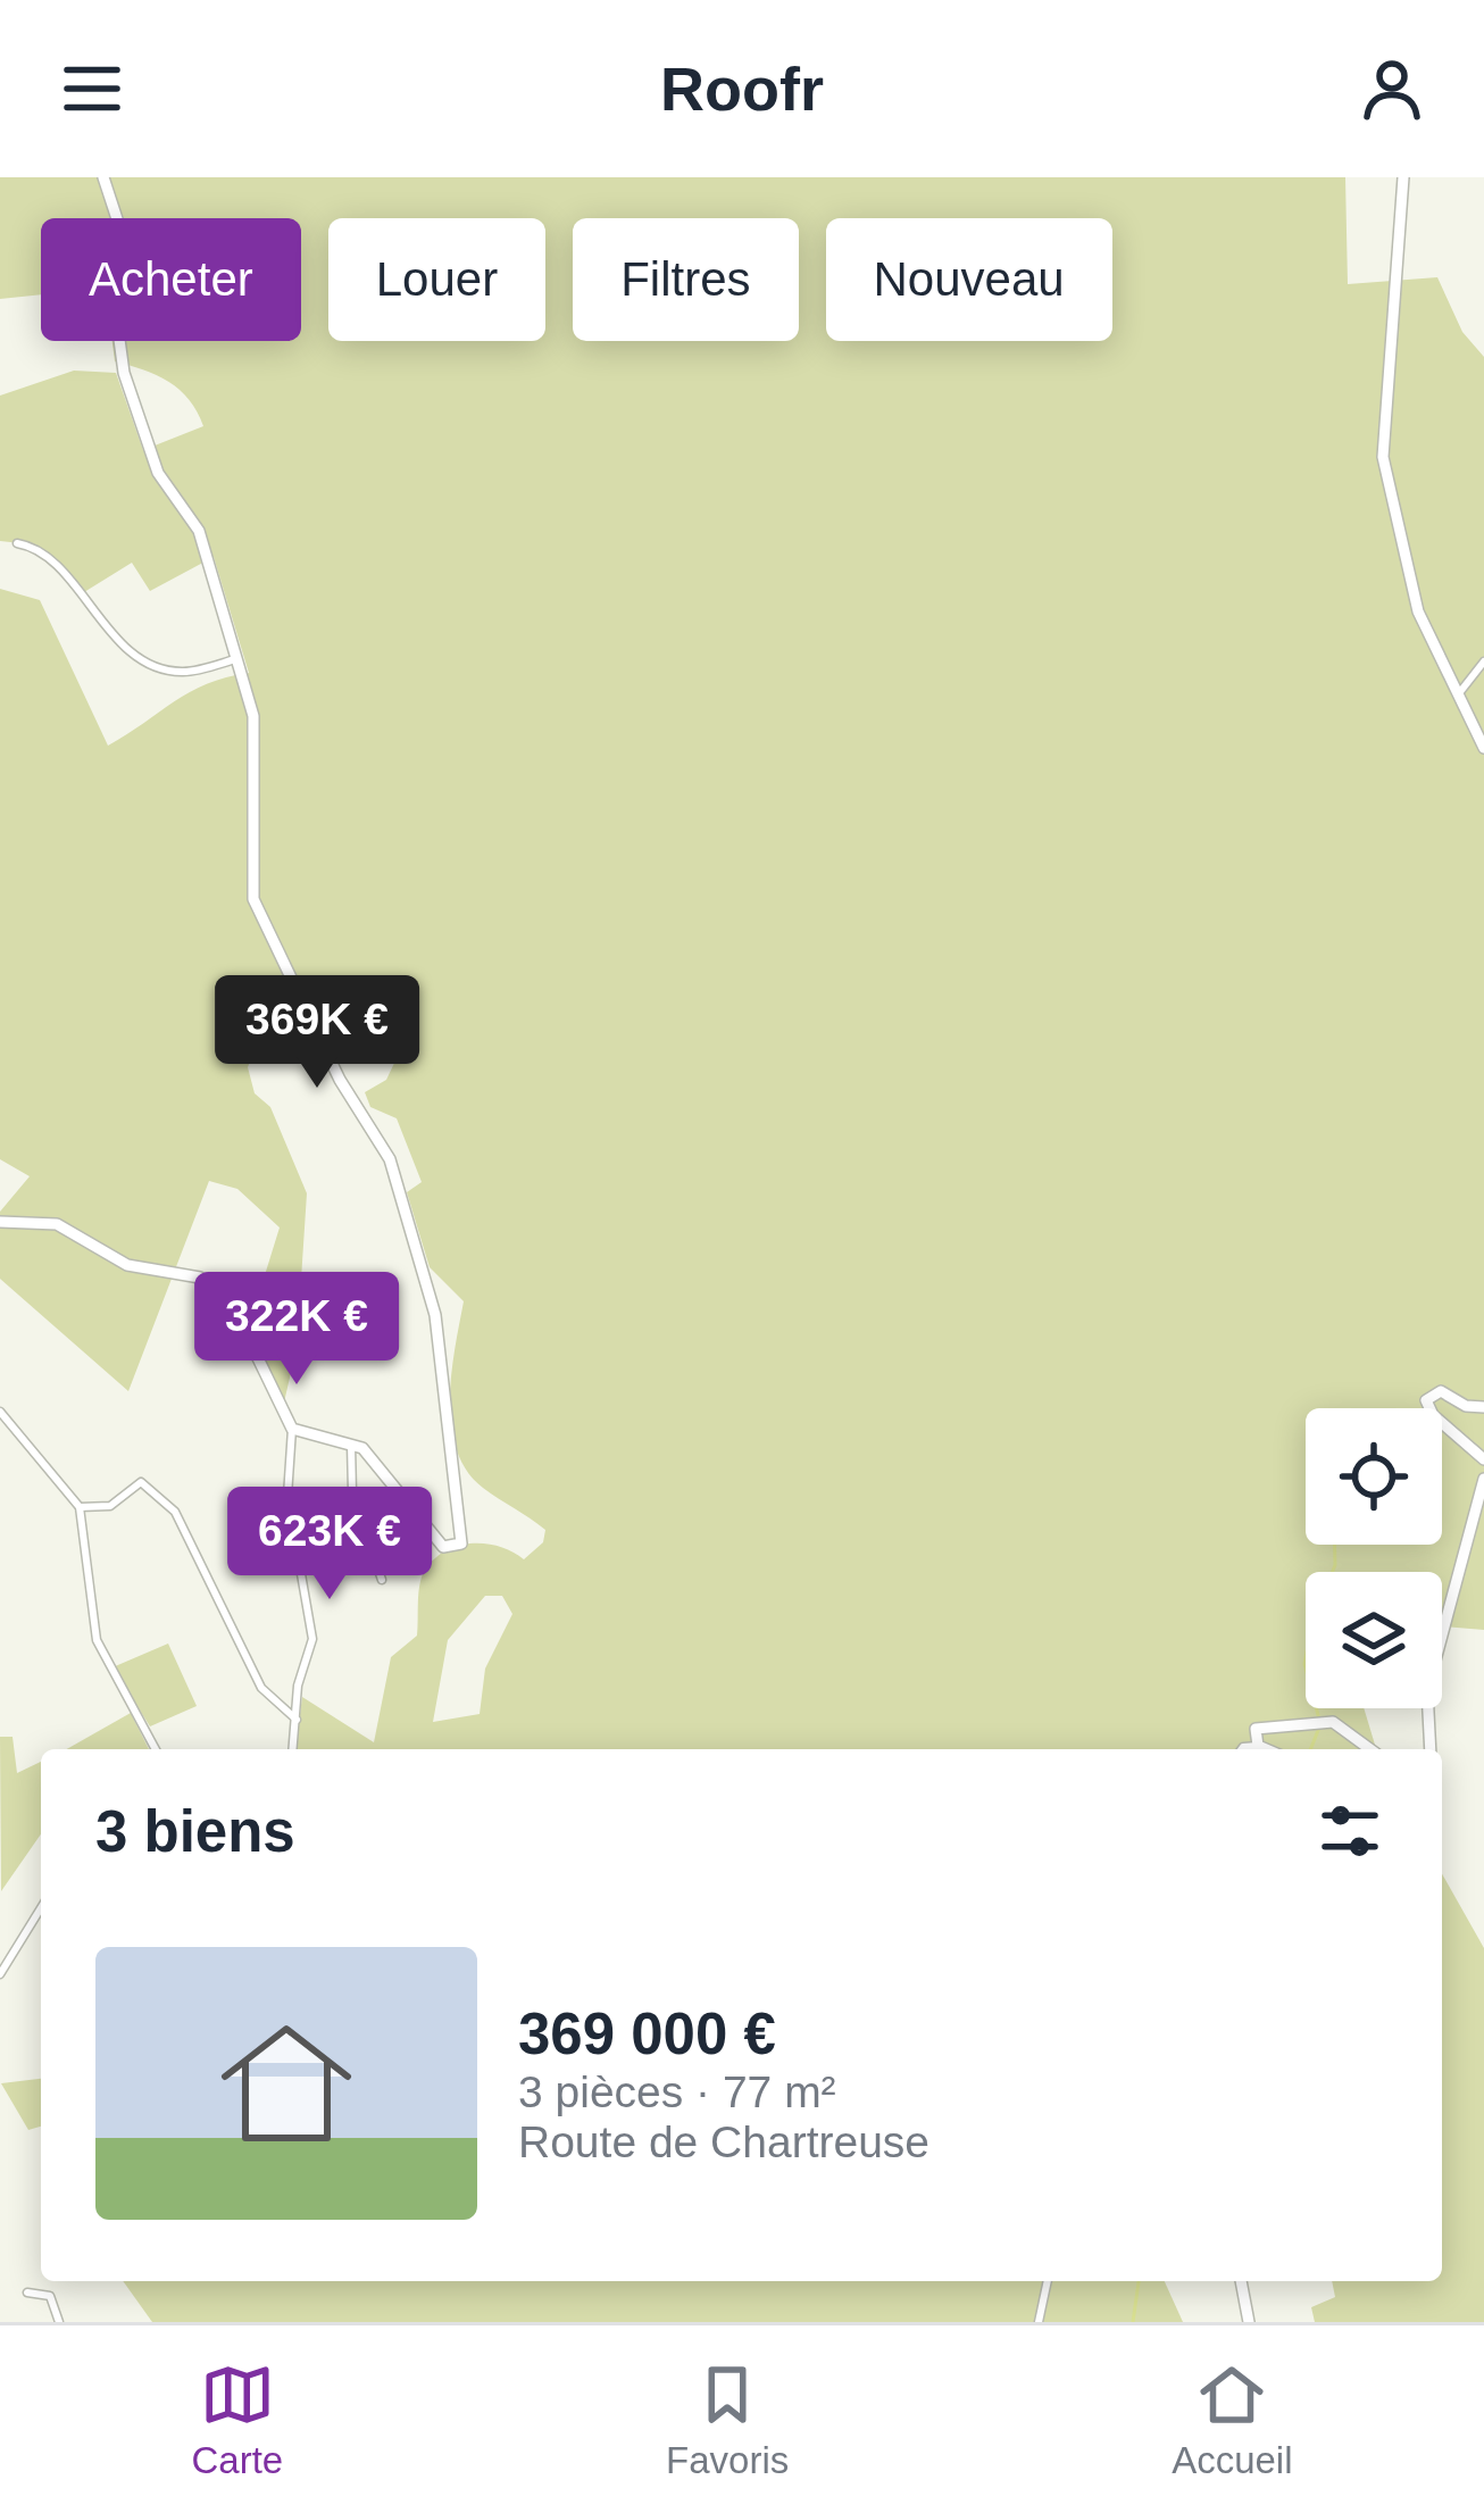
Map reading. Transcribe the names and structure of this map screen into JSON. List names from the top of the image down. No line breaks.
{"page":{"header":"Roofr","chip":["Acheter","Louer","Filtres","Nouveau"],"price":["369K €","322K €","623K €"],"heading":"3 biens","list":[{"name":"369 000 €","note":"3 pièces · 77 m² · Route de Chartreuse"}],"tabs":["Carte","Favoris","Accueil"]}}
